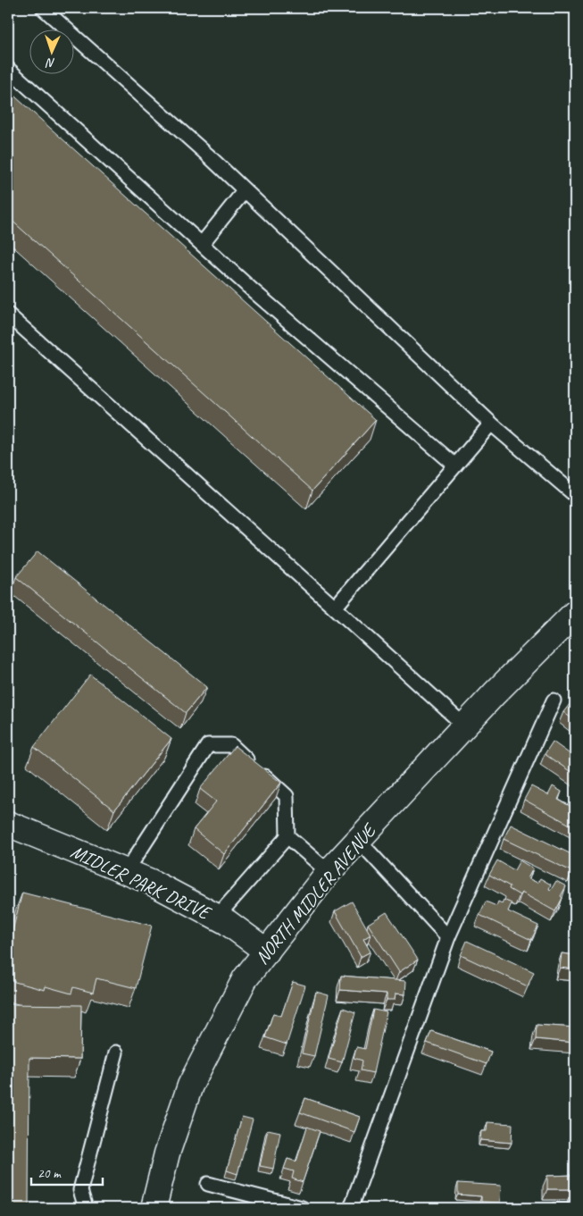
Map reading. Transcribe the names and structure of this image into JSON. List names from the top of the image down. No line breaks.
{"streets":{"street":["MIDLER PARK DRIVE","NORTH MIDLER AVENUE"]},"crossings":[["MIDLER PARK DRIVE","NORTH MIDLER AVENUE"]],"scale_bar":"20 m","north":"bottom"}
